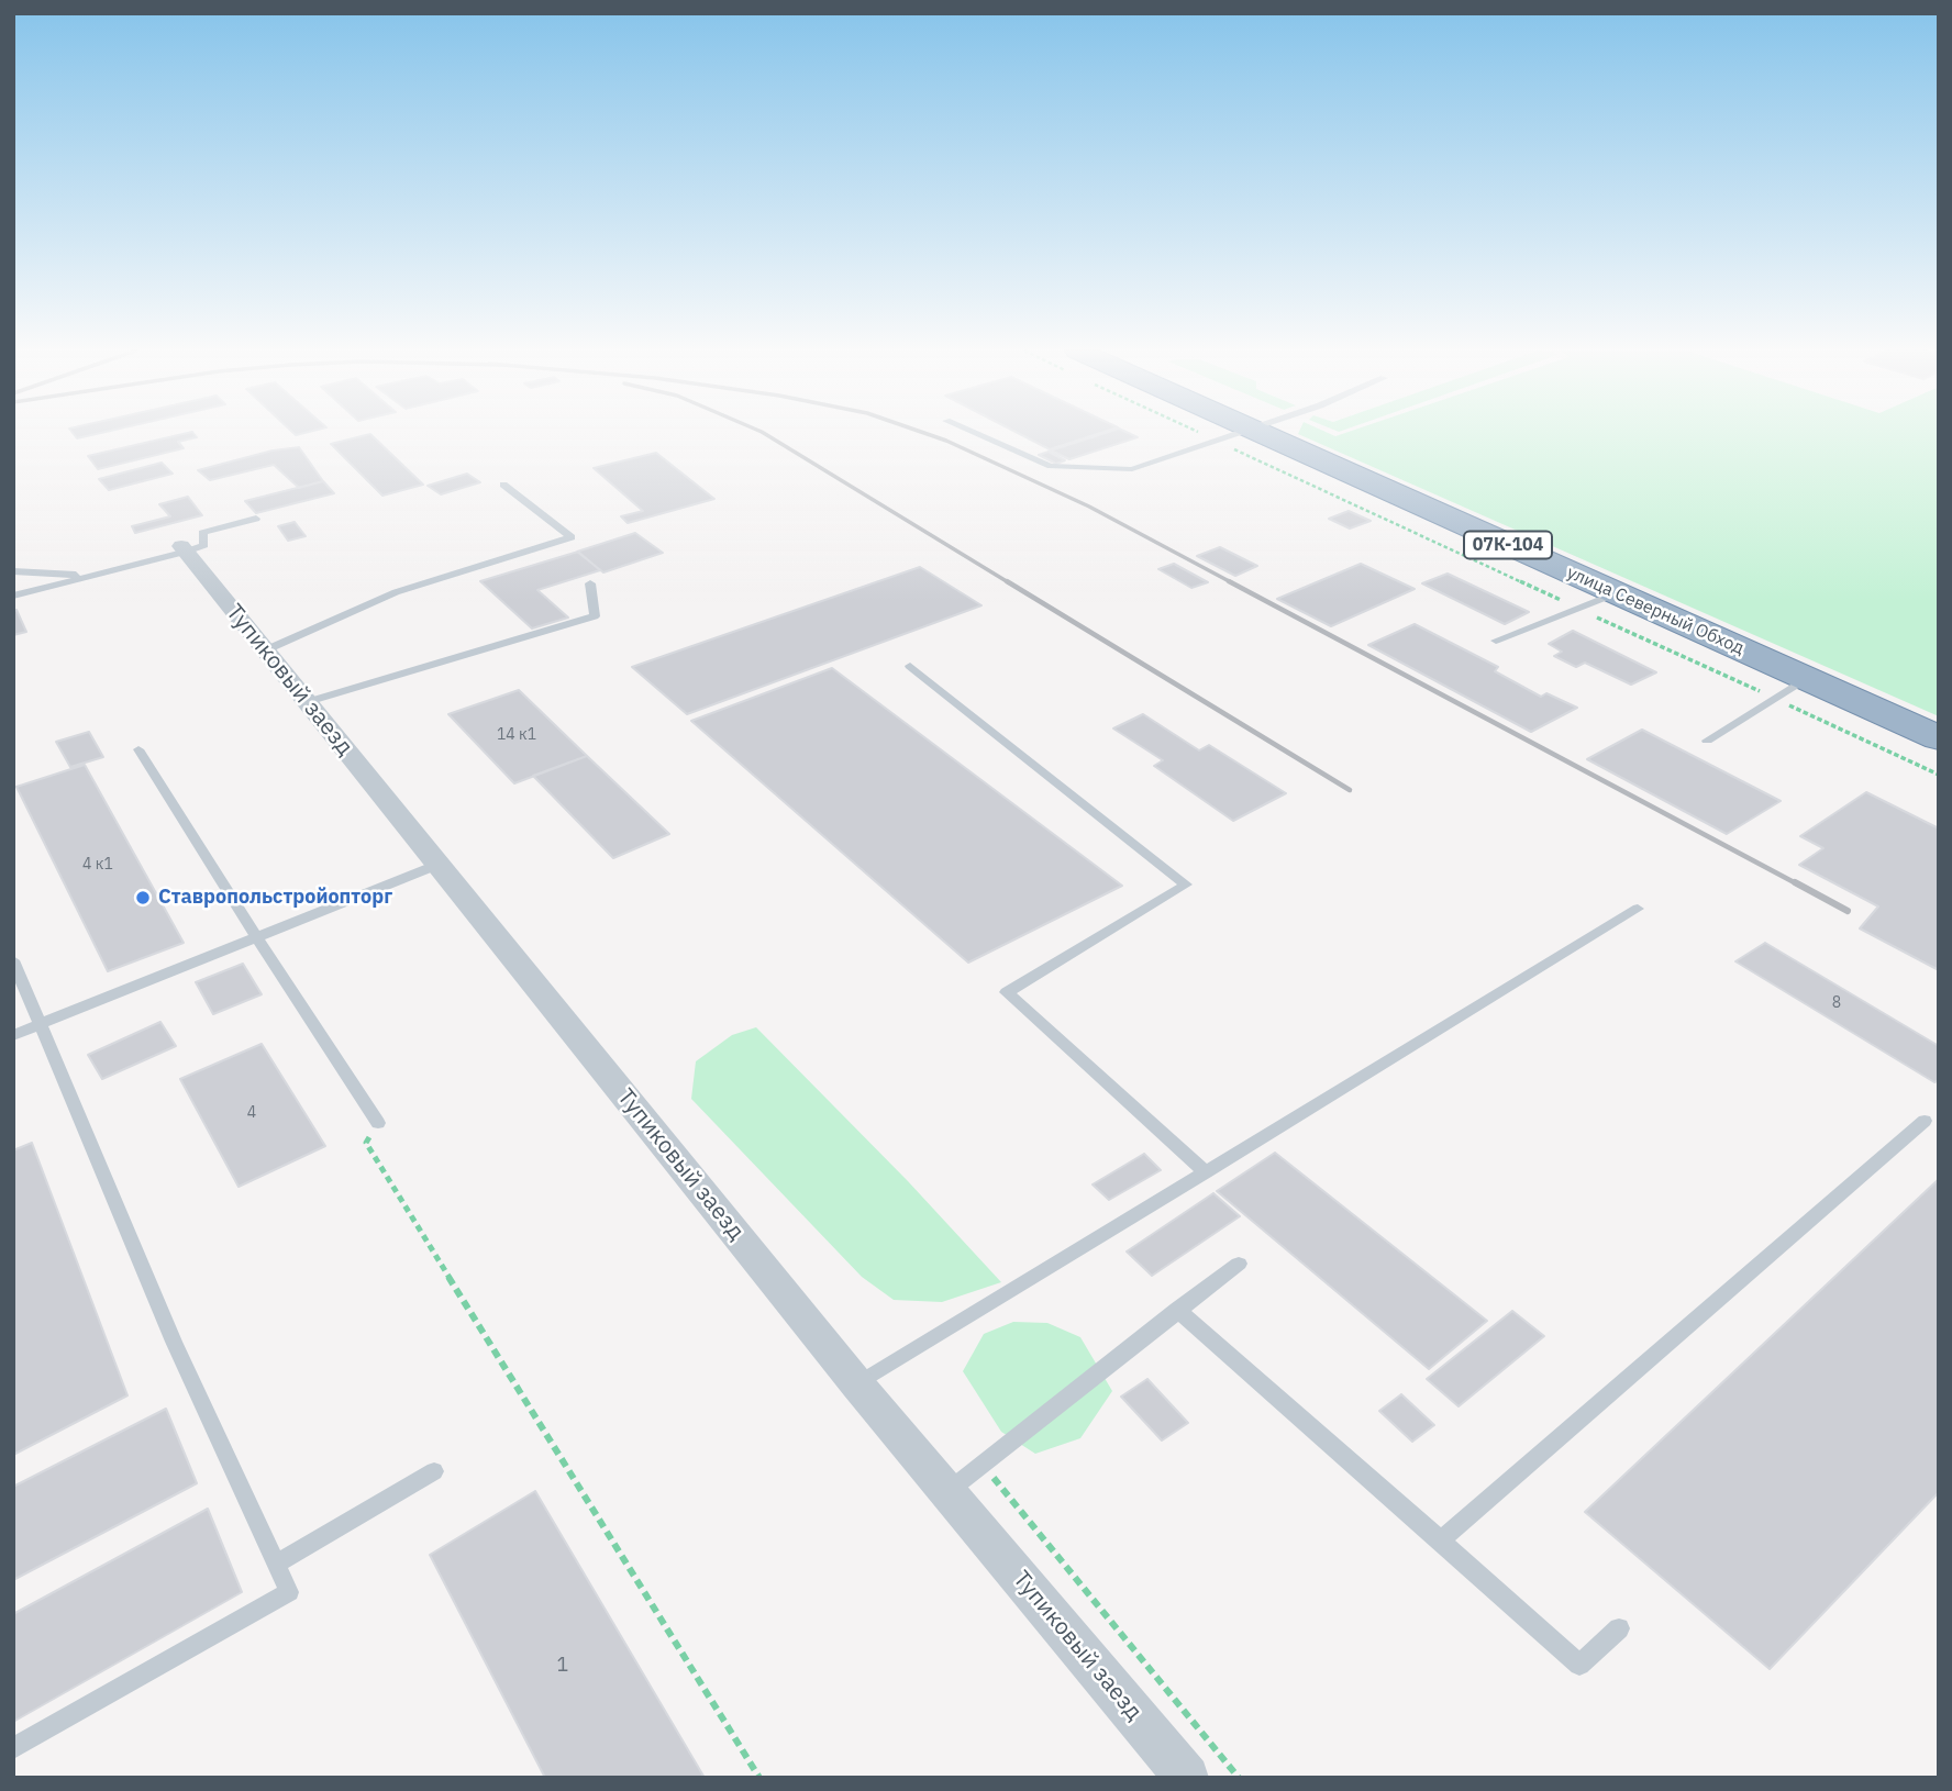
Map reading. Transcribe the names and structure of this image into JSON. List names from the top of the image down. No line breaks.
{"streets":{"highway":["07К-104","улица Северный Обход"],"street":["Тупиковый заезд"]},"places":["Ставропольстройопторг"],"house_numbers":["14 к1","4 к1","8","4","1"]}
